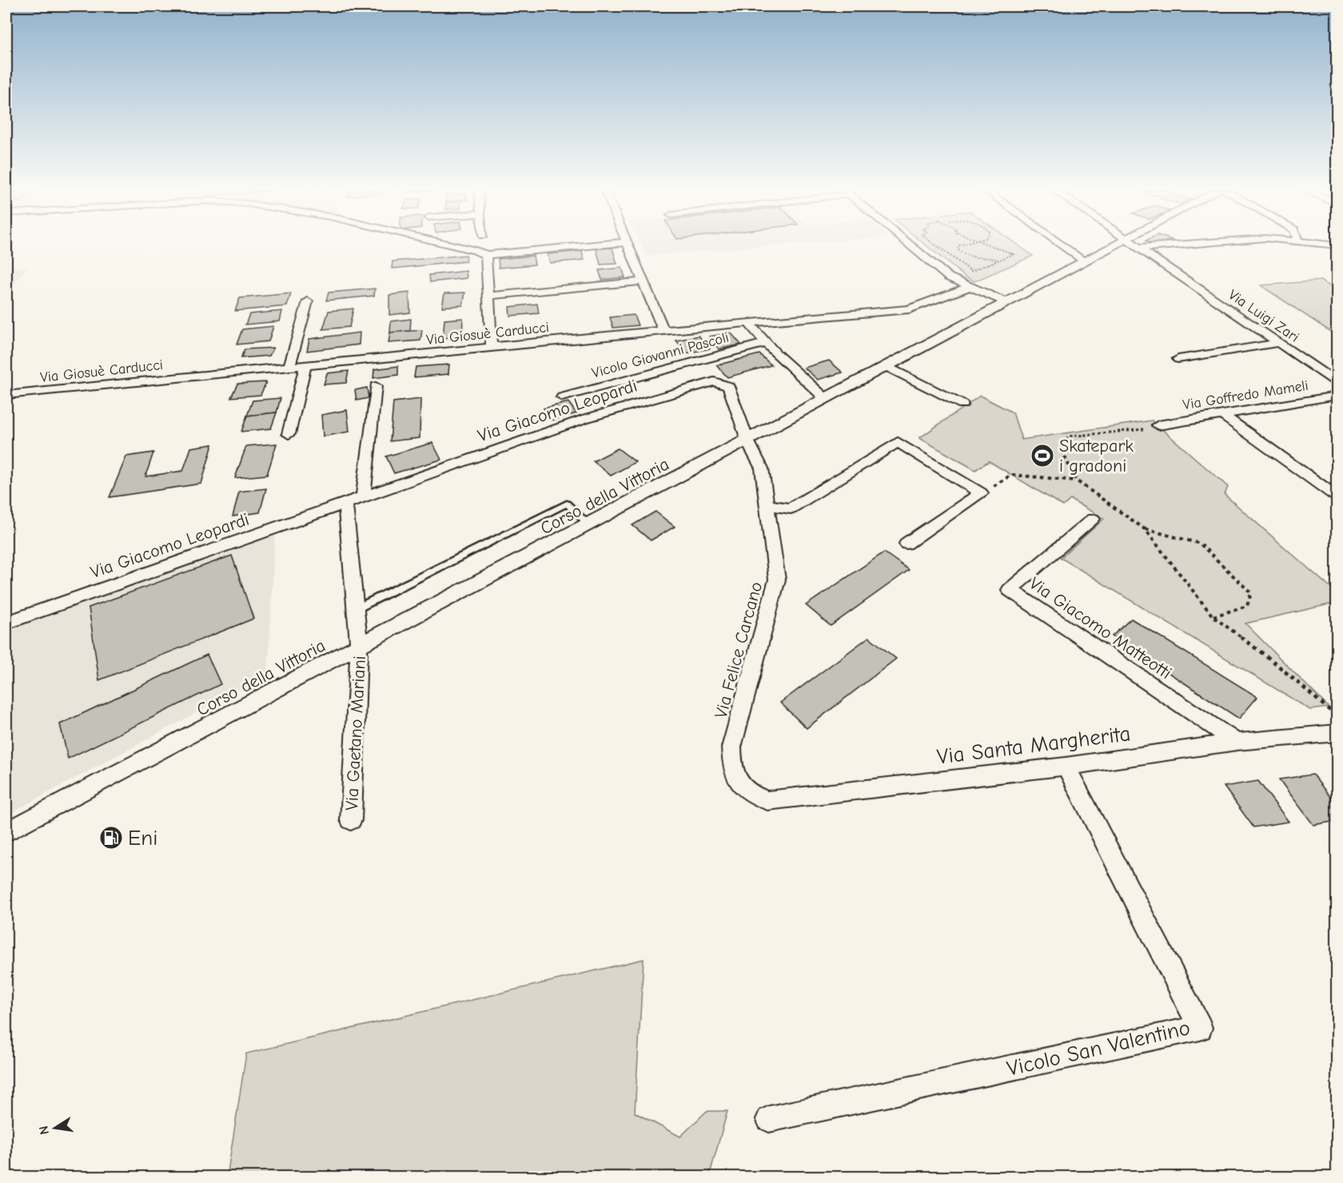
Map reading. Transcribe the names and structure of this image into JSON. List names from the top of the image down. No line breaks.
{"streets":{"street":["Via Luigi Zari","Via Giosuè Carducci","Vicolo Giovanni Pascoli","Via Goffredo Mameli","Via Giacomo Leopardi","Corso della Vittoria","Via Giacomo Matteotti","Via Felice Carcano","Via Gaetano Mariani","Via Santa Margherita","Vicolo San Valentino"]},"crossings":[["Via Giacomo Leopardi","Corso della Vittoria"],["Via Giacomo Leopardi","Via Felice Carcano"],["Corso della Vittoria","Via Felice Carcano"],["Corso della Vittoria","Via Gaetano Mariani"],["Via Giacomo Matteotti","Via Santa Margherita"],["Via Felice Carcano","Via Santa Margherita"],["Via Santa Margherita","Vicolo San Valentino"]],"places":{"sports":["Skatepark i gradoni"],"fuel station":["Eni"]},"north":"left"}
